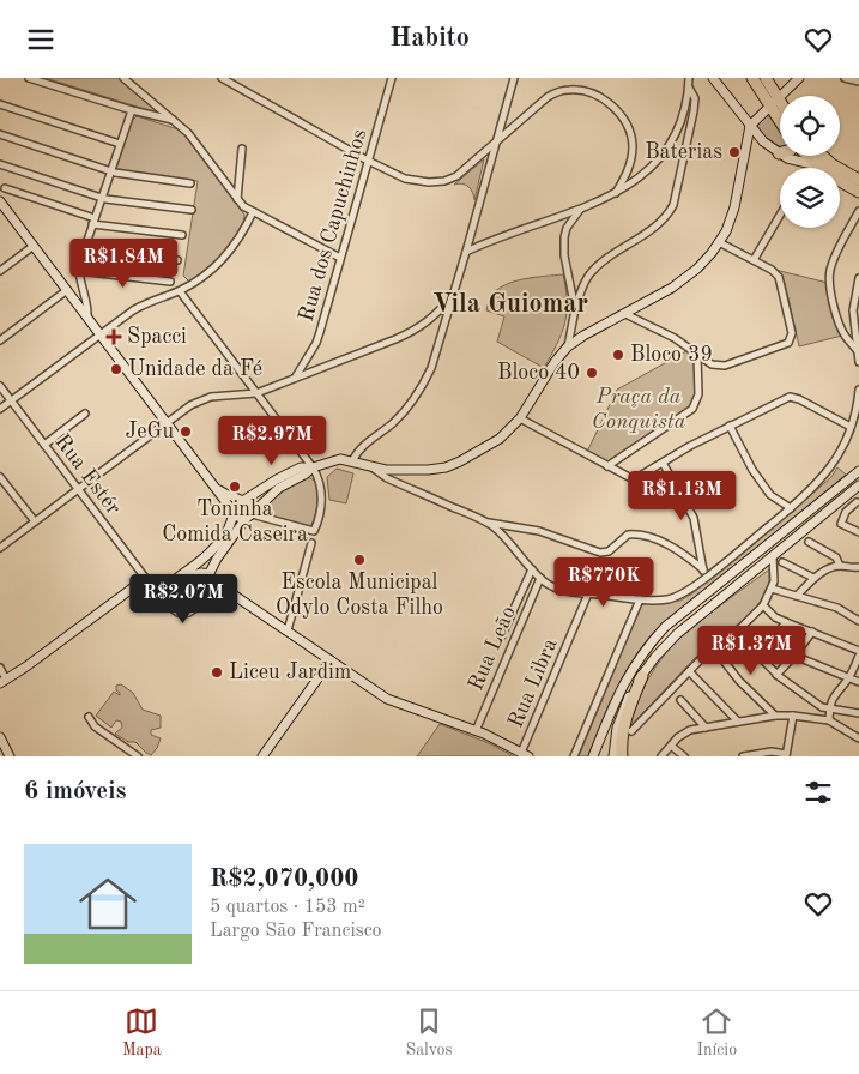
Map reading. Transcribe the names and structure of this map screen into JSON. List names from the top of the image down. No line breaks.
{"streets":{"street":["Rua dos Capuchinhos","Rua Estér","Rua Leão","Rua Libra"]},"districts":["Vila Guiomar"],"parks":["Praça da Conquista"],"places":{"other":["Baterias","Bloco 39","Unidade da Fé","Bloco 40","JeGu","Toninha Comida Caseira","Escola Municipal Odylo Costa Filho","Liceu Jardim"],"health":["Spacci"]},"page":{"header":"Habito","price":["R$1.84M","R$2.97M","R$1.13M","R$770K","R$2.07M","R$1.37M"],"heading":"6 imóveis","list":[{"name":"R$2,070,000","note":"5 quartos · 153 m² · Largo São Francisco"}],"tabs":["Mapa","Salvos","Início"]}}
